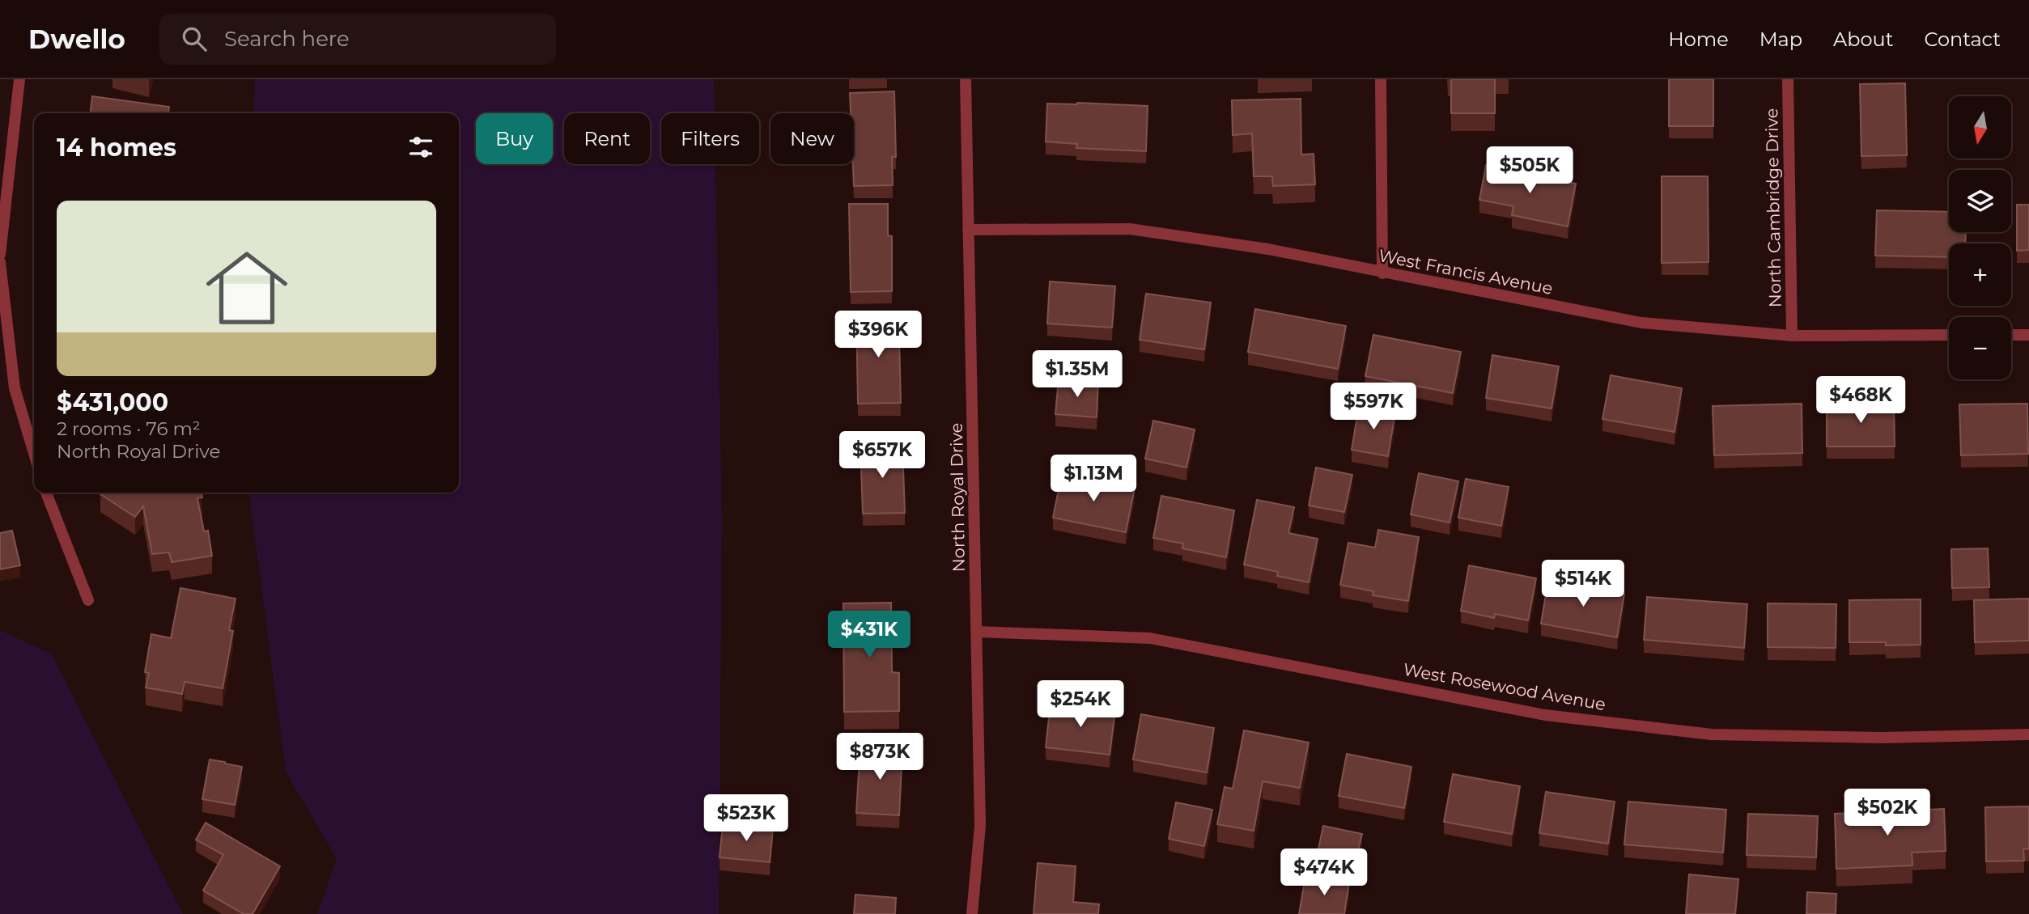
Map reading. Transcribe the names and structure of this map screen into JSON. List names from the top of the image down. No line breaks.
{"streets":{"street":["North Cambridge Drive","West Francis Avenue","North Royal Drive","West Rosewood Avenue"]},"crossings":[["North Cambridge Drive","West Francis Avenue"],["West Francis Avenue","North Royal Drive"],["North Royal Drive","West Rosewood Avenue"]],"north":"bottom","page":{"header":"Dwello","search":"Search here","nav":["Home","Map","About","Contact"],"map_buttons":["+","−"],"chip":["Buy","Rent","Filters","New"],"heading":"14 homes","price":["$505K","$396K","$1.35M","$468K","$597K","$657K","$1.13M","$514K","$431K","$254K","$873K","$502K","$523K","$474K"],"list":[{"name":"$431,000","note":"2 rooms · 76 m² · North Royal Drive"}]}}
